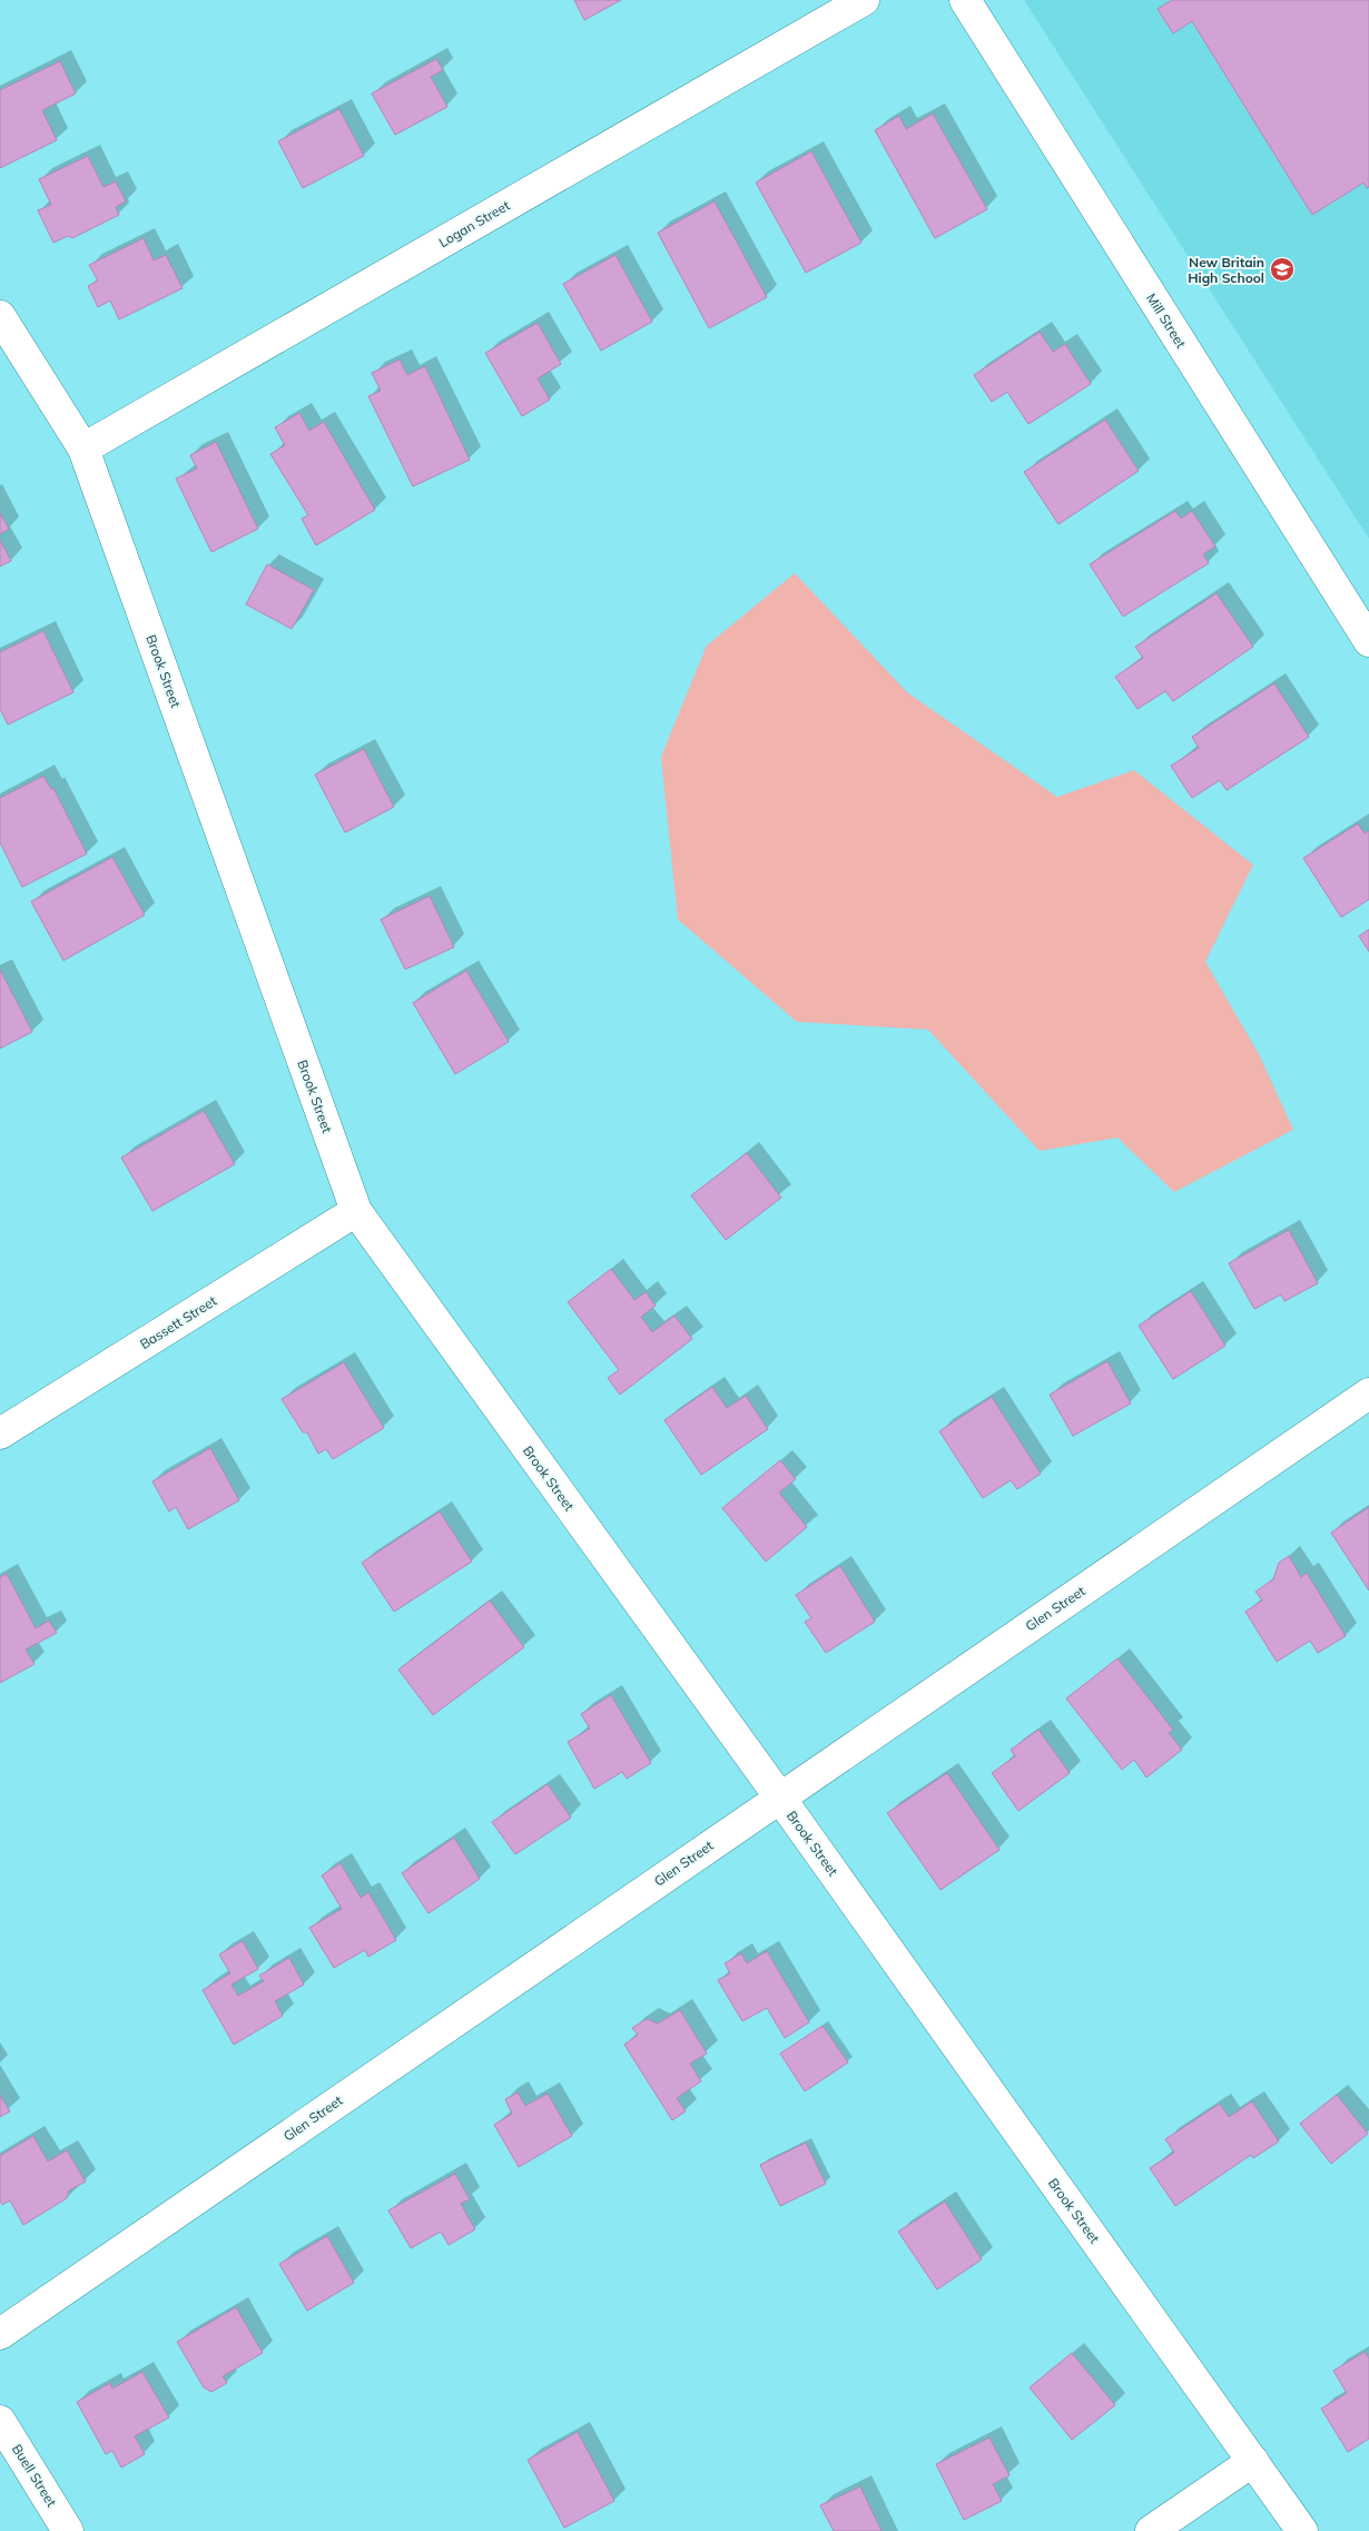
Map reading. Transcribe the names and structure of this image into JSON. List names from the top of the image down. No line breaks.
{"streets":{"street":["Logan Street","Mill Street","Brook Street","Bassett Street","Glen Street","Buell Street"]},"crossings":[["Logan Street","Brook Street"],["Brook Street","Bassett Street"],["Brook Street","Glen Street"]],"places":{"school or university":["New Britain High School"]}}
